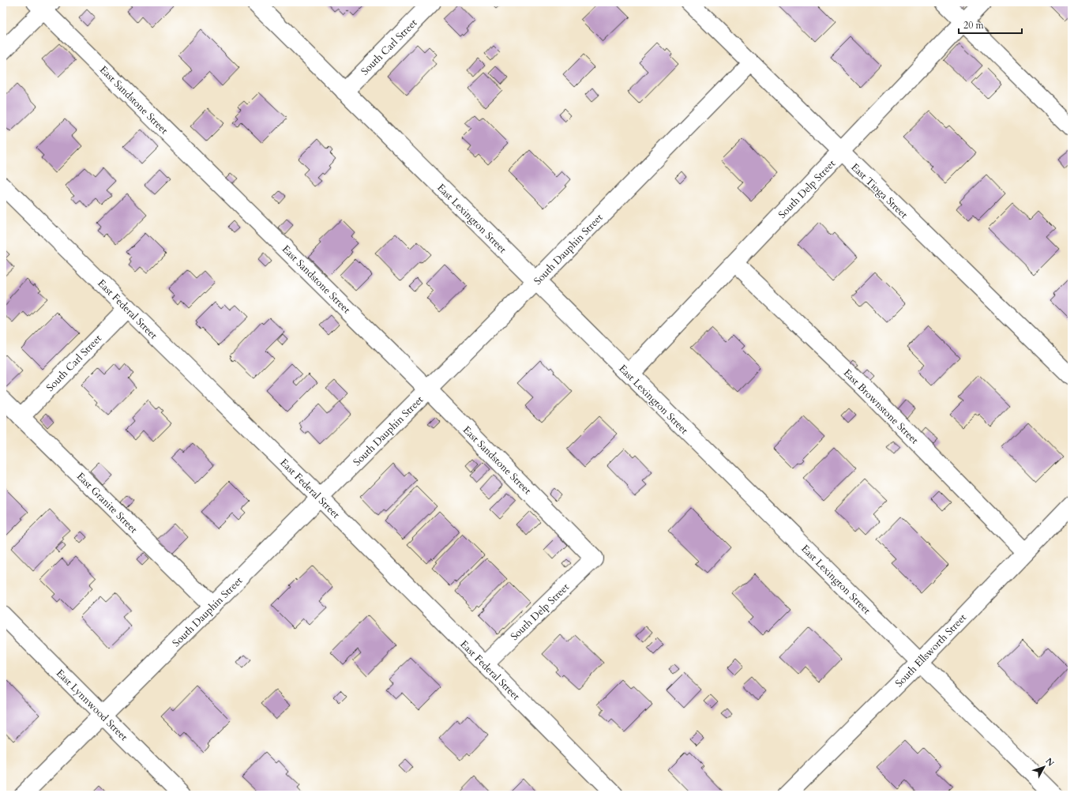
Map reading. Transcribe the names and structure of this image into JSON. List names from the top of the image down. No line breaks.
{"streets":{"street":["South Carl Street","East Sandstone Street","South Delp Street","East Tioga Street","East Lexington Street","South Dauphin Street","East Federal Street","East Brownstone Street","East Granite Street","South Ellsworth Street","East Lynnwood Street"]},"crossings":[["South Carl Street","East Lexington Street"],["South Carl Street","East Federal Street"],["South Carl Street","East Granite Street"],["East Sandstone Street","South Delp Street"],["East Sandstone Street","South Dauphin Street"],["South Delp Street","East Tioga Street"],["South Delp Street","East Lexington Street"],["South Delp Street","East Federal Street"],["South Delp Street","East Brownstone Street"],["East Tioga Street","South Dauphin Street"],["East Lexington Street","South Dauphin Street"],["East Lexington Street","South Ellsworth Street"],["South Dauphin Street","East Federal Street"],["South Dauphin Street","East Granite Street"],["South Dauphin Street","East Lynnwood Street"],["East Brownstone Street","South Ellsworth Street"]],"scale_bar":"20 m","north":"top right"}
